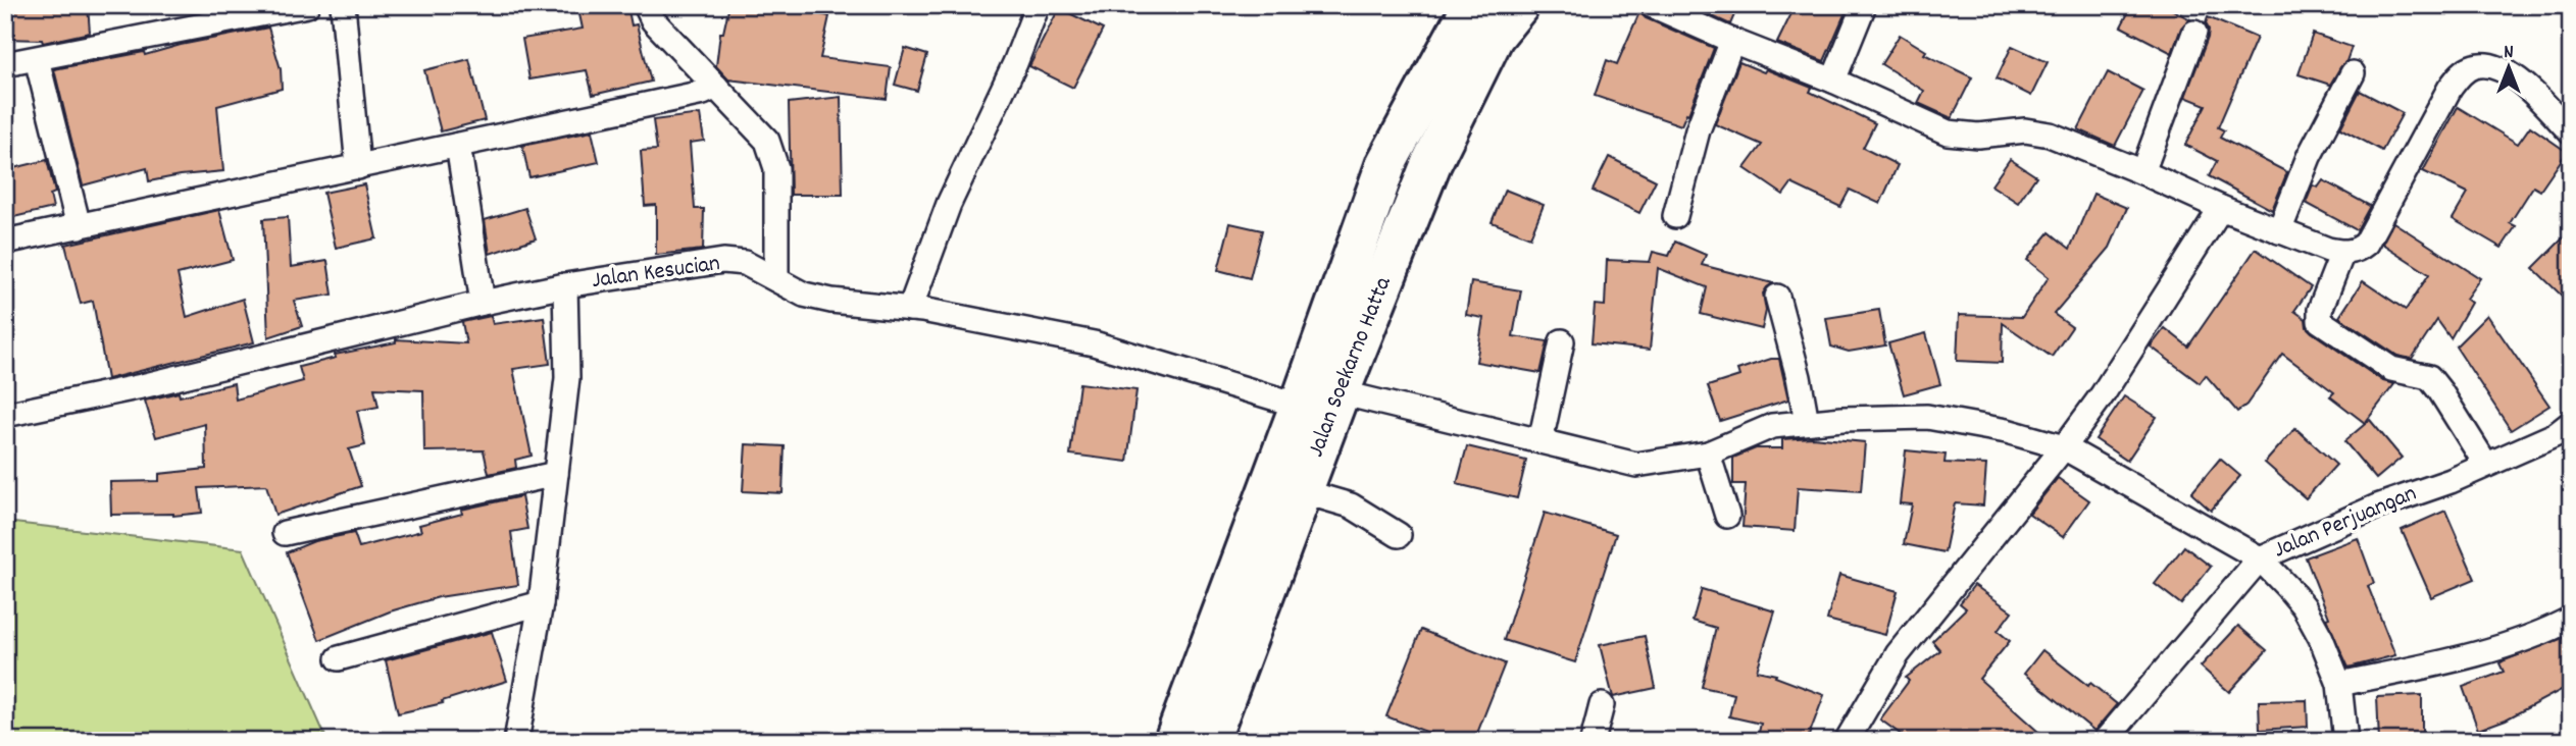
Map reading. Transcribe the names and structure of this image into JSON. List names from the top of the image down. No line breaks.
{"streets":{"highway":["Jalan Soekarno Hatta"],"street":["Jalan Kesucian","Jalan Perjuangan"]},"crossings":[["Jalan Kesucian","Jalan Soekarno Hatta"]],"north":"top"}
